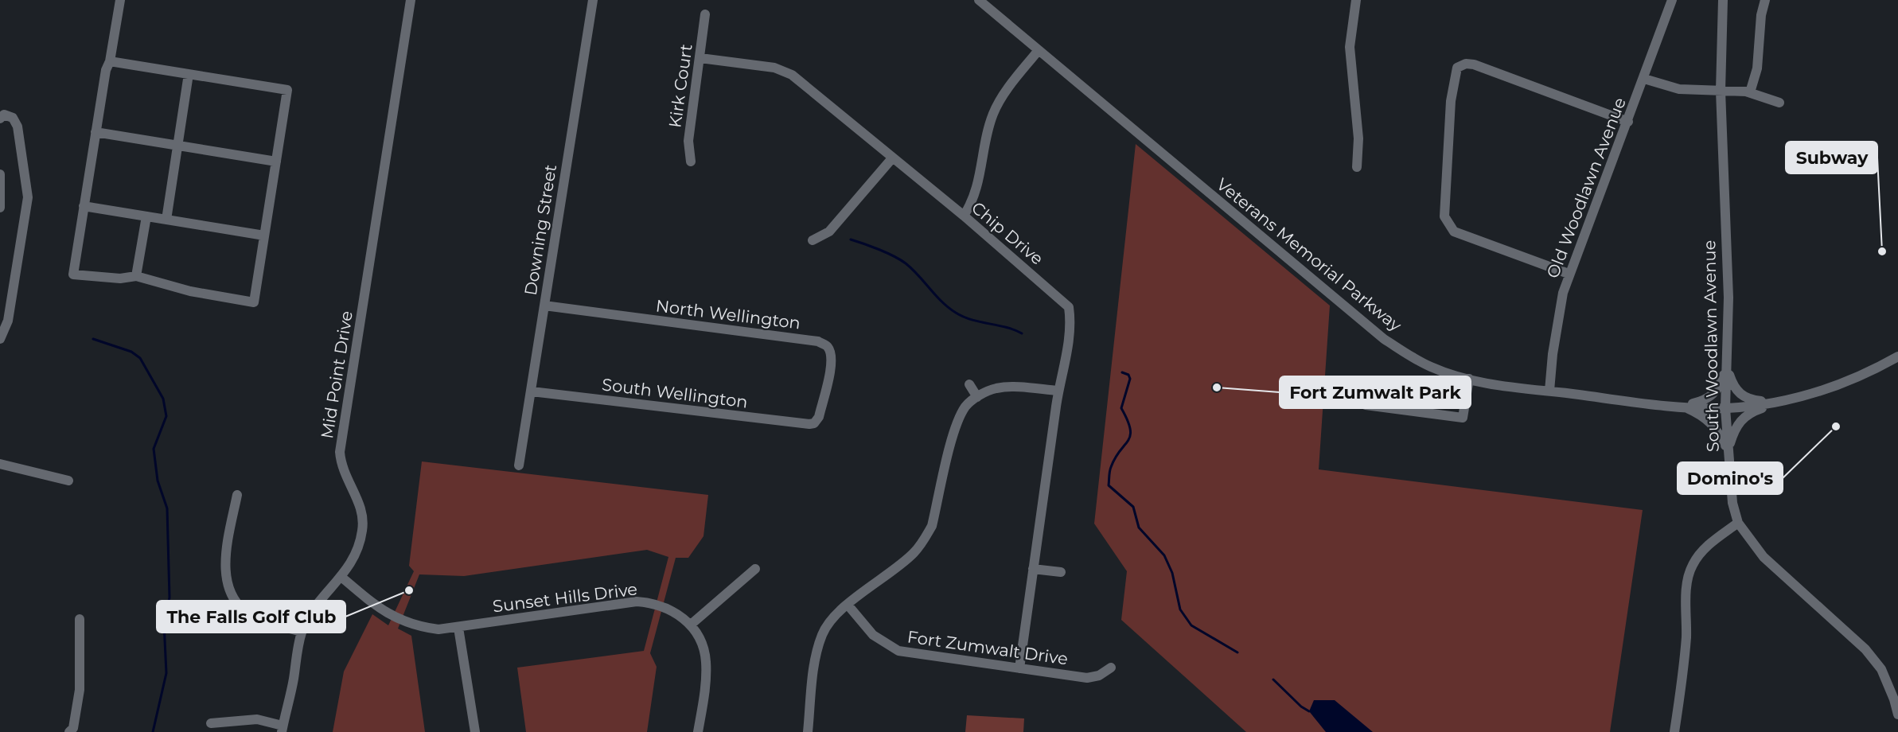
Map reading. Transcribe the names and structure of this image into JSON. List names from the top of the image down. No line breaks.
{"streets":{"street":["Kirk Court","Old Woodlawn Avenue","Downing Street","Chip Drive","Veterans Memorial Parkway","North Wellington","South Woodlawn Avenue","Mid Point Drive","South Wellington","Sunset Hills Drive","Fort Zumwalt Drive"]},"crossings":[["Kirk Court","Chip Drive"],["Old Woodlawn Avenue","Veterans Memorial Parkway"],["Downing Street","North Wellington"],["Downing Street","South Wellington"],["Chip Drive","Fort Zumwalt Drive"],["Veterans Memorial Parkway","South Woodlawn Avenue"],["North Wellington","South Wellington"],["Mid Point Drive","Sunset Hills Drive"]],"places":["Subway","Fort Zumwalt Park","Domino's","The Falls Golf Club"]}
